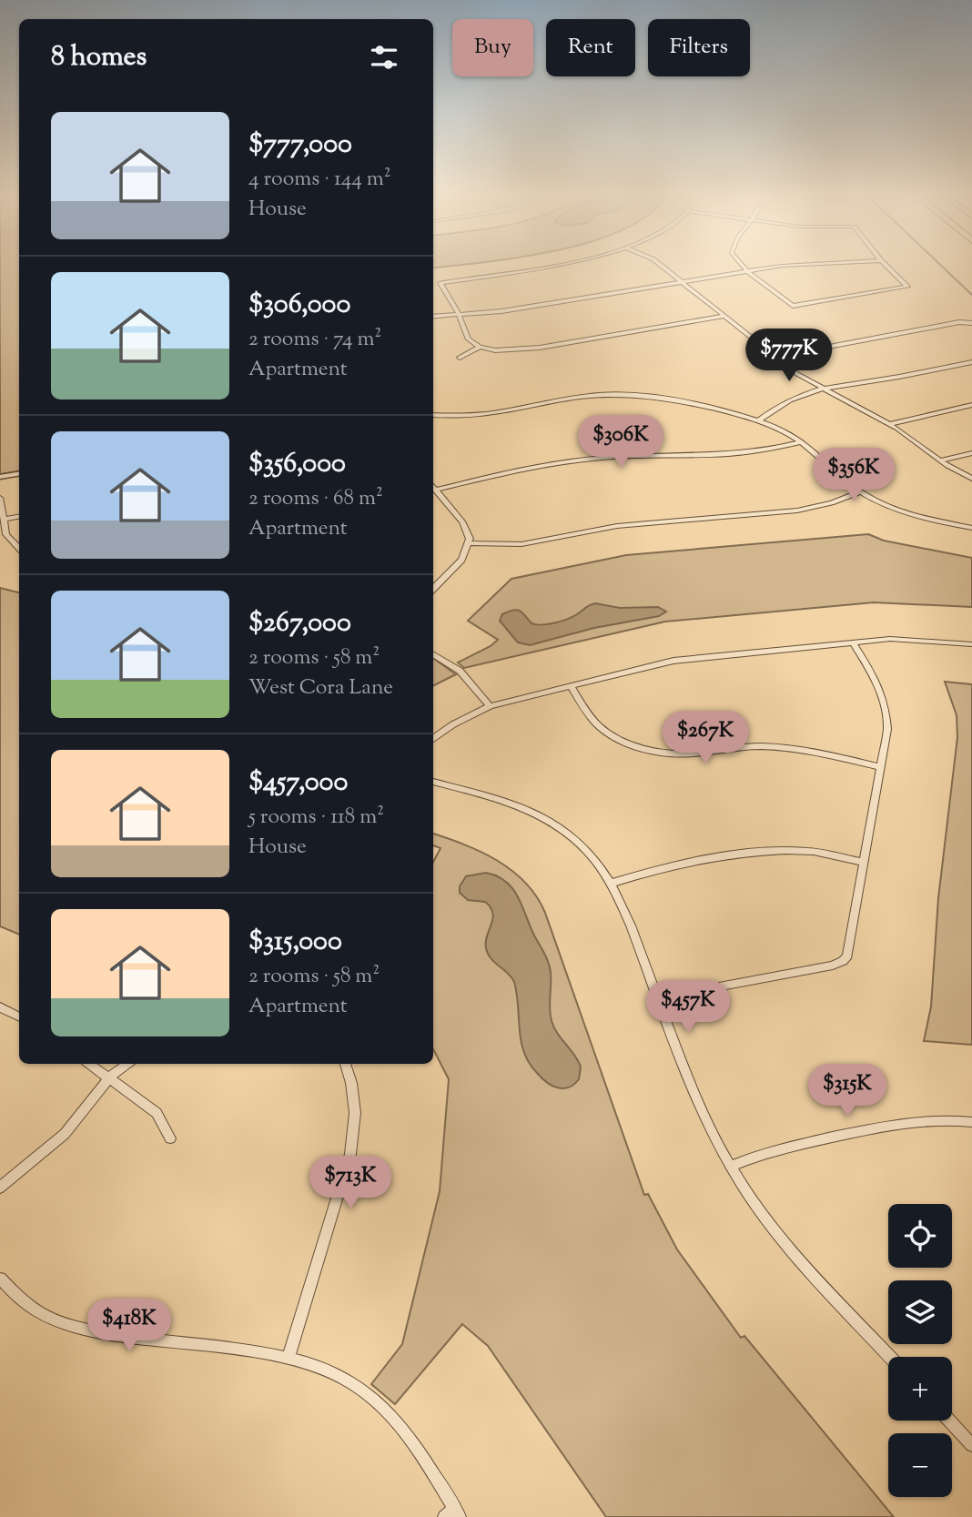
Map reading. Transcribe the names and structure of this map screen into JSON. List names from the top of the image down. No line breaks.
{"page":{"chip":["Buy","Rent","Filters"],"heading":"8 homes","list":[{"name":"$777,000","note":"4 rooms · 144 m² · House"},{"name":"$306,000","note":"2 rooms · 74 m² · Apartment"},{"name":"$356,000","note":"2 rooms · 68 m² · Apartment"},{"name":"$267,000","note":"2 rooms · 58 m² · West Cora Lane"},{"name":"$457,000","note":"5 rooms · 118 m² · House"},{"name":"$315,000","note":"2 rooms · 58 m² · Apartment"}],"price":["$777K","$306K","$356K","$267K","$457K","$315K","$713K","$418K"],"map_buttons":["+","−"]}}
